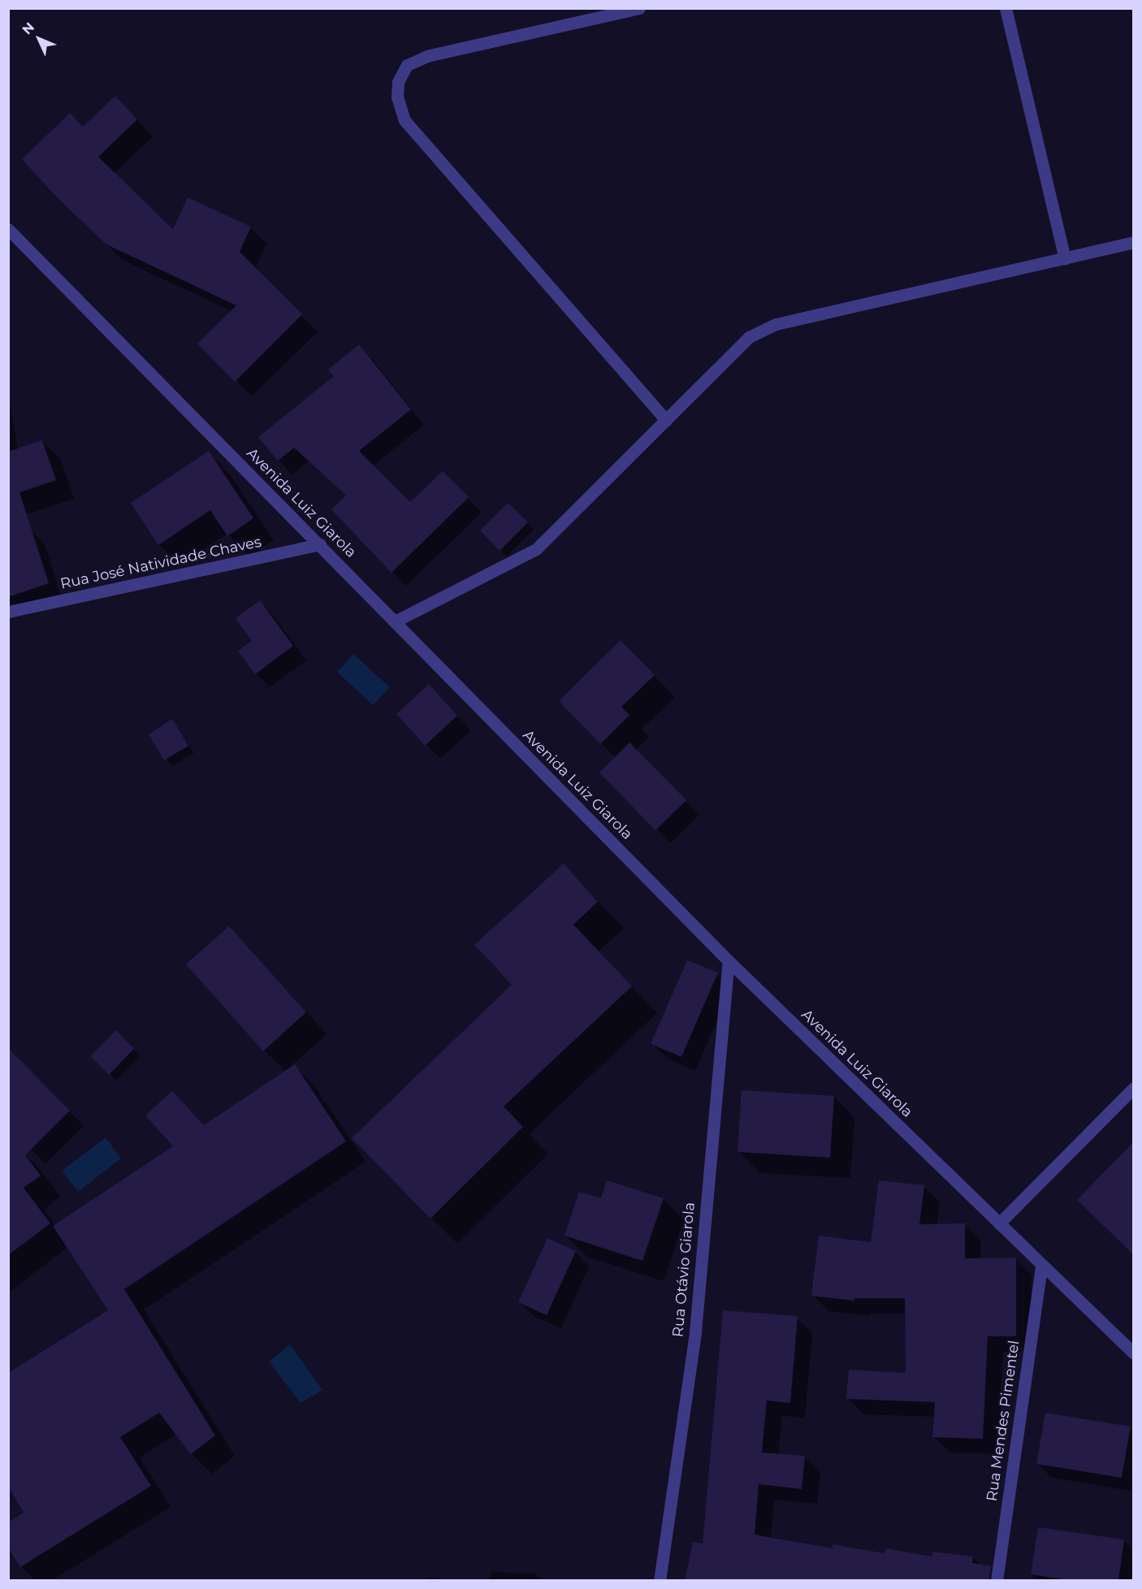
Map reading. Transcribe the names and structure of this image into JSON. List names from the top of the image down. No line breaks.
{"streets":{"street":["Avenida Luiz Giarola","Rua José Natividade Chaves","Rua Otávio Giarola","Rua Mendes Pimentel"]},"crossings":[["Avenida Luiz Giarola","Rua José Natividade Chaves"],["Avenida Luiz Giarola","Rua Otávio Giarola"],["Avenida Luiz Giarola","Rua Mendes Pimentel"]],"north":"top left"}
